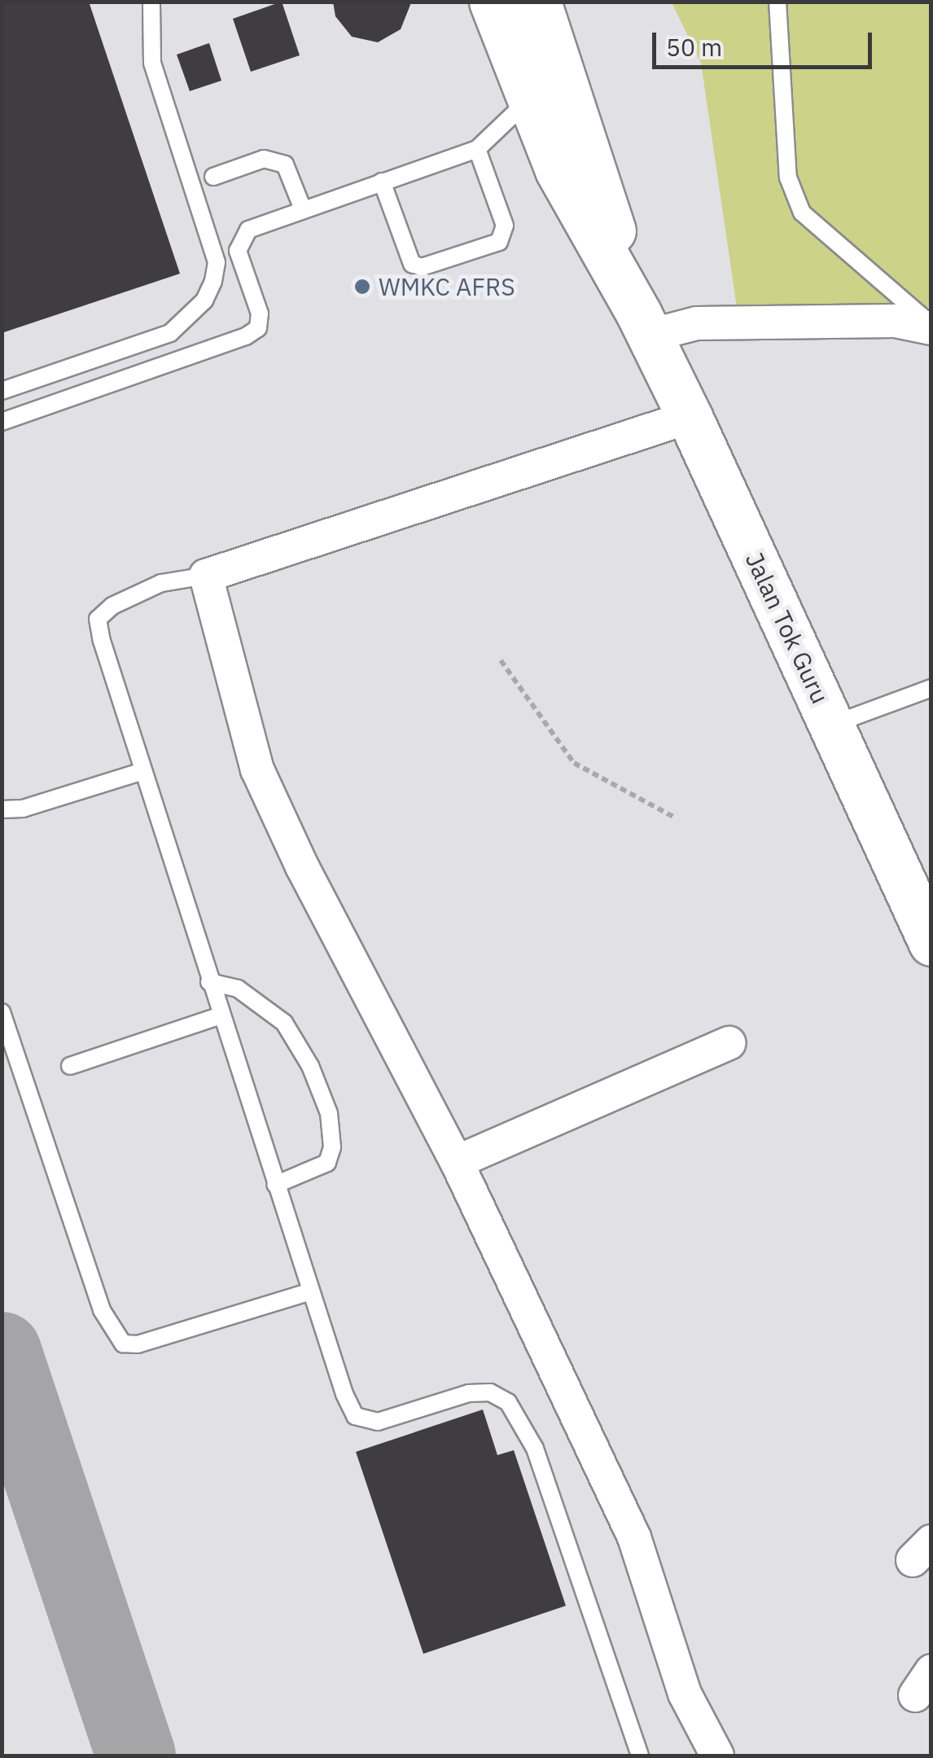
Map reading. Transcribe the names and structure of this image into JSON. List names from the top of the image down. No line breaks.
{"streets":{"main road":["Jalan Tok Guru"]},"places":["WMKC AFRS"],"scale_bar":"50 m"}
